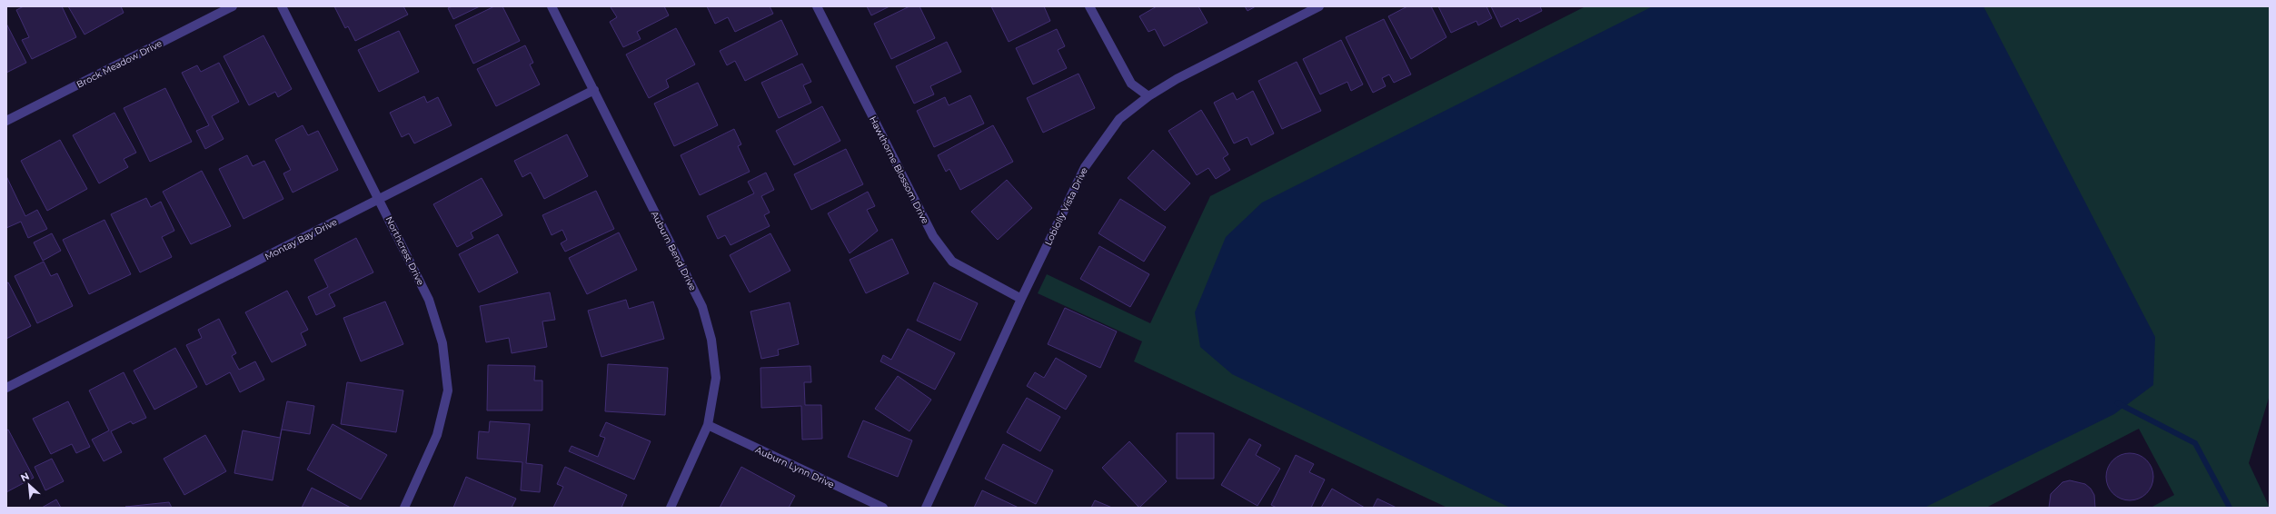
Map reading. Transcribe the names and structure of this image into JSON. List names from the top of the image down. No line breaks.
{"streets":{"street":["Brock Meadow Drive","Hawthorne Blossom Drive","Loblolly Vista Drive","Montay Bay Drive","Northcrest Drive","Auburn Bend Drive","Auburn Lynn Drive"]},"crossings":[["Hawthorne Blossom Drive","Loblolly Vista Drive"],["Montay Bay Drive","Northcrest Drive"],["Montay Bay Drive","Auburn Bend Drive"],["Auburn Bend Drive","Auburn Lynn Drive"]],"north":"top left"}
